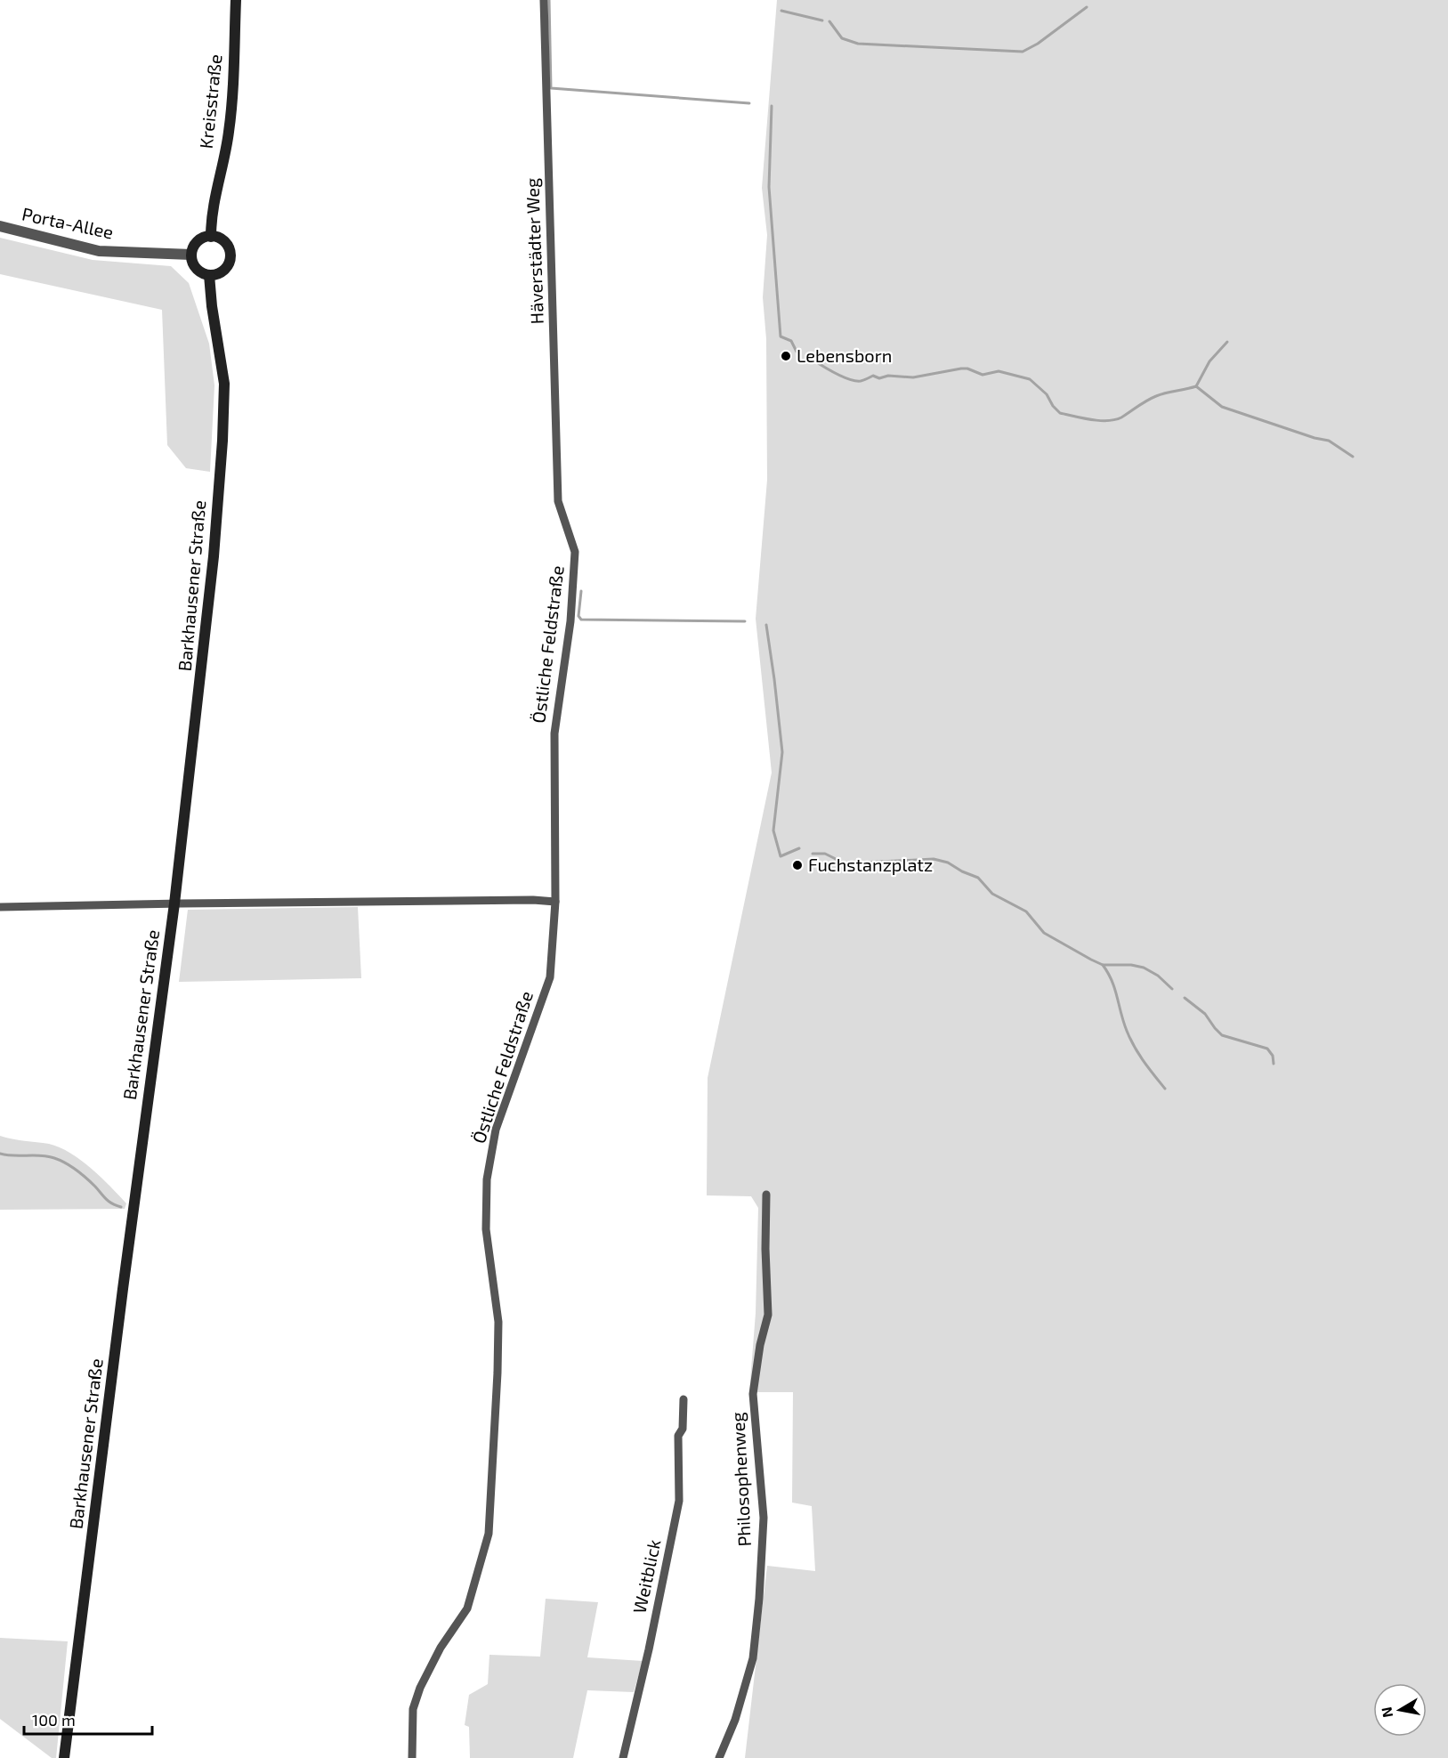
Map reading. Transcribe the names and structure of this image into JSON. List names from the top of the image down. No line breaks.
{"streets":{"main road":["Kreisstraße","Barkhausener Straße"],"street":["Porta-Allee","Häverstädter Weg","Östliche Feldstraße","Philosophenweg","Weitblick"]},"crossings":[["Kreisstraße","Porta-Allee"],["Kreisstraße","Barkhausener Straße"],["Porta-Allee","Barkhausener Straße"],["Häverstädter Weg","Östliche Feldstraße"]],"places":["Lebensborn","Fuchstanzplatz"],"scale_bar":"100 m","north":"left"}
